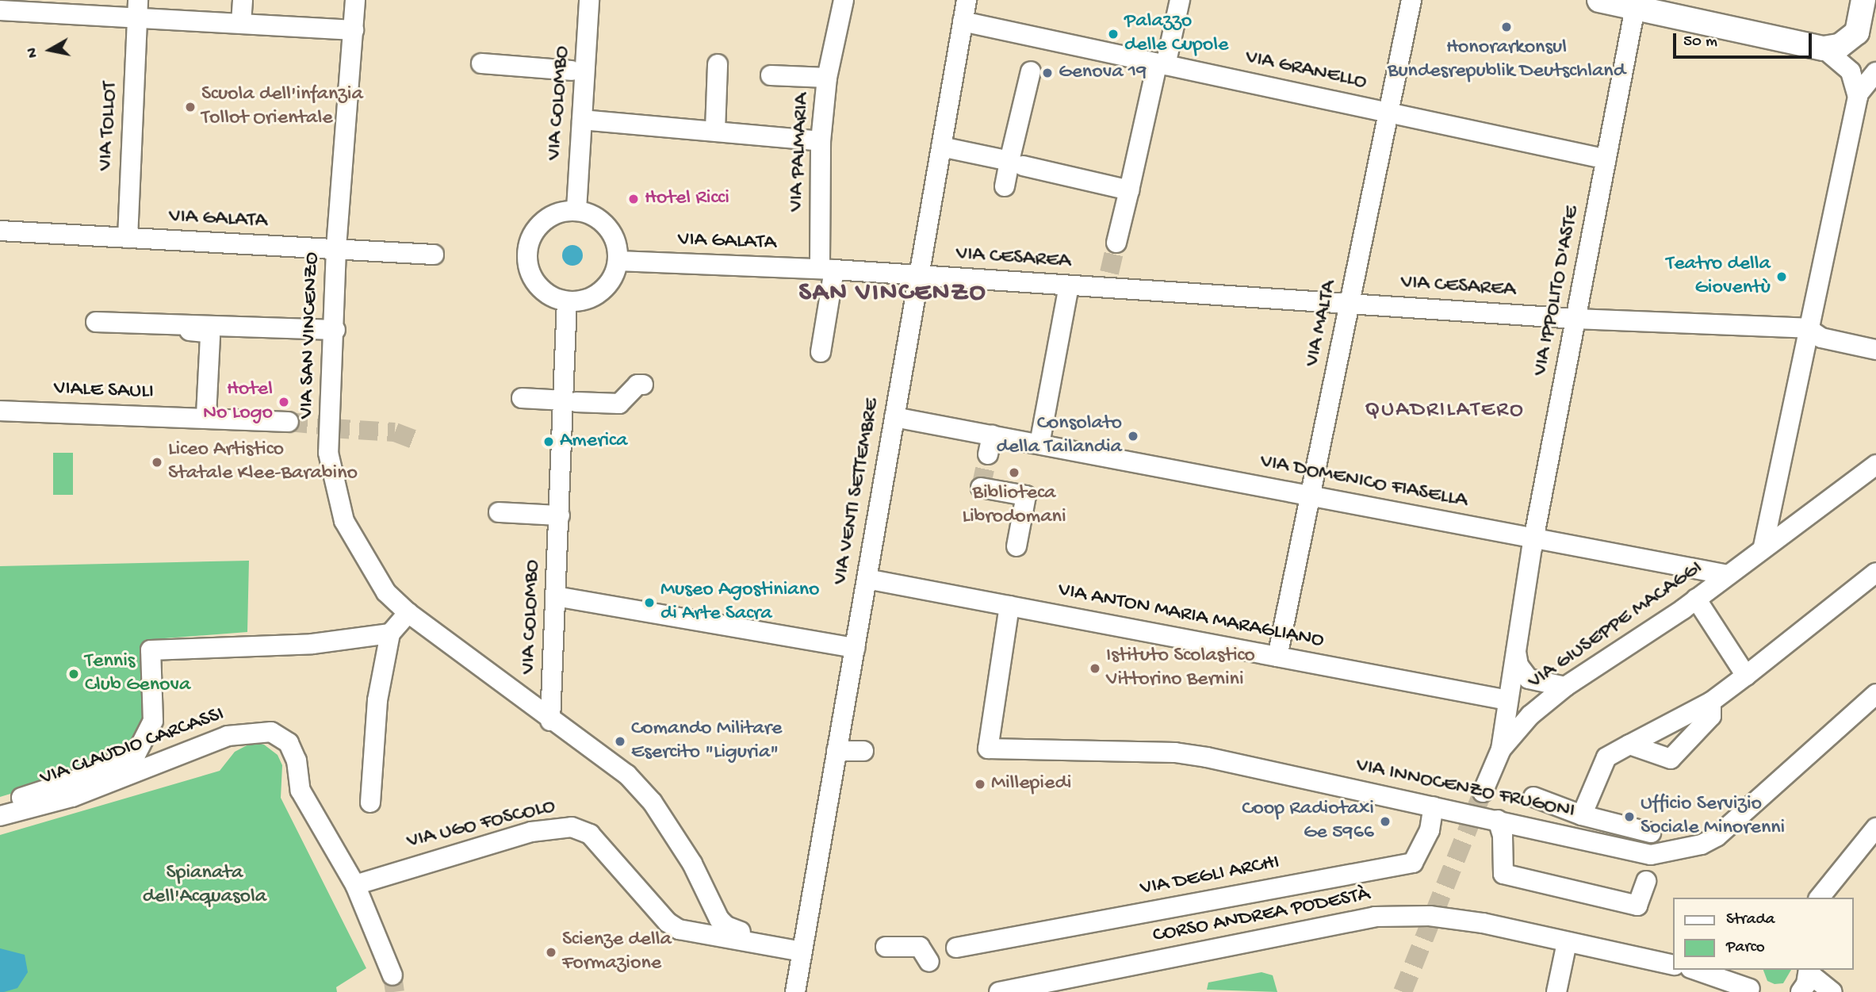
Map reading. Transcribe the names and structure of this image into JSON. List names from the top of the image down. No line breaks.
{"streets":{"street":["VIA GRANELLO","VIA COLOMBO","VIA TOLLOT","VIA PALMARIA","VIA GALATA","VIA CESAREA","VIA IPPOLITO D'ASTE","VIA MALTA","VIA SAN VINCENZO","VIALE SAULI","VIA DOMENICO FIASELLA","VIA VENTI SETTEMBRE","VIA ANTON MARIA MARAGLIANO","VIA GIUSEPPE MACAGGI","VIA CLAUDIO CARCASSI","VIA INNOCENZO FRUGONI","VIA UGO FOSCOLO","VIA DEGLI ARCHI","CORSO ANDREA PODESTÀ"]},"crossings":[["VIA GRANELLO","VIA IPPOLITO D'ASTE"],["VIA GRANELLO","VIA MALTA"],["VIA GRANELLO","VIA VENTI SETTEMBRE"],["VIA COLOMBO","VIA GALATA"],["VIA COLOMBO","VIA SAN VINCENZO"],["VIA TOLLOT","VIA GALATA"],["VIA PALMARIA","VIA GALATA"],["VIA GALATA","VIA CESAREA"],["VIA GALATA","VIA SAN VINCENZO"],["VIA GALATA","VIA VENTI SETTEMBRE"],["VIA CESAREA","VIA IPPOLITO D'ASTE"],["VIA CESAREA","VIA MALTA"],["VIA CESAREA","VIA VENTI SETTEMBRE"],["VIA IPPOLITO D'ASTE","VIA DOMENICO FIASELLA"],["VIA IPPOLITO D'ASTE","VIA ANTON MARIA MARAGLIANO"],["VIA IPPOLITO D'ASTE","VIA GIUSEPPE MACAGGI"],["VIA MALTA","VIA DOMENICO FIASELLA"],["VIA MALTA","VIA ANTON MARIA MARAGLIANO"],["VIA SAN VINCENZO","VIA VENTI SETTEMBRE"],["VIA SAN VINCENZO","VIA UGO FOSCOLO"],["VIA DOMENICO FIASELLA","VIA VENTI SETTEMBRE"],["VIA DOMENICO FIASELLA","VIA GIUSEPPE MACAGGI"],["VIA VENTI SETTEMBRE","VIA ANTON MARIA MARAGLIANO"],["VIA ANTON MARIA MARAGLIANO","VIA INNOCENZO FRUGONI"],["VIA CLAUDIO CARCASSI","VIA UGO FOSCOLO"],["VIA INNOCENZO FRUGONI","VIA DEGLI ARCHI"]],"districts":["SAN VINCENZO","QUADRILATERO"],"parks":["Spianata dell'Acquasola"],"places":["Honorarkonsul Bundesrepublik Deutschland","Palazzo delle Cupole","Genova 19","Scuola dell'infanzia Tollot Orientale","Hotel Ricci","Teatro della Gioventù","Hotel No Logo","Consolato della Tailandia","America","Liceo Artistico Statale Klee-Barabino","Biblioteca Librodomani","Museo Agostiniano di Arte Sacra","Istituto Scolastico Vittorino Bernini","Tennis Club Genova","Comando Militare Esercito \"Liguria\"","Millepiedi","Ufficio Servizio Sociale Minorenni","Coop Radiotaxi Ge 5966","Scienze della Formazione"],"legend":["Strada","Parco"],"scale_bar":"50 m","north":"left"}
